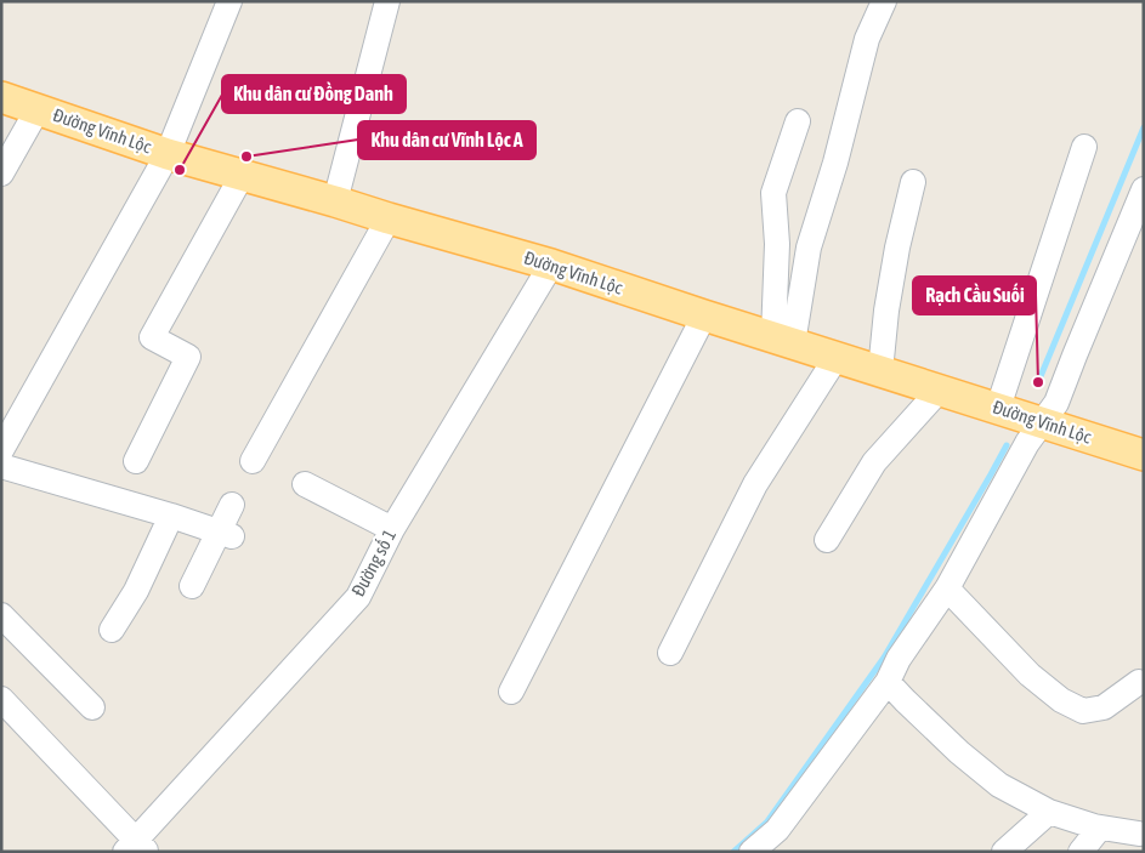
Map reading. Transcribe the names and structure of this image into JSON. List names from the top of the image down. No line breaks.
{"streets":{"main road":["Đường Vĩnh Lộc"],"street":["Đường số 1"]},"crossings":[["Đường Vĩnh Lộc","Đường số 1"]],"places":["Khu dân cư Vĩnh Lộc A","Khu dân cư Đồng Danh","Rạch Cầu Suối"]}
